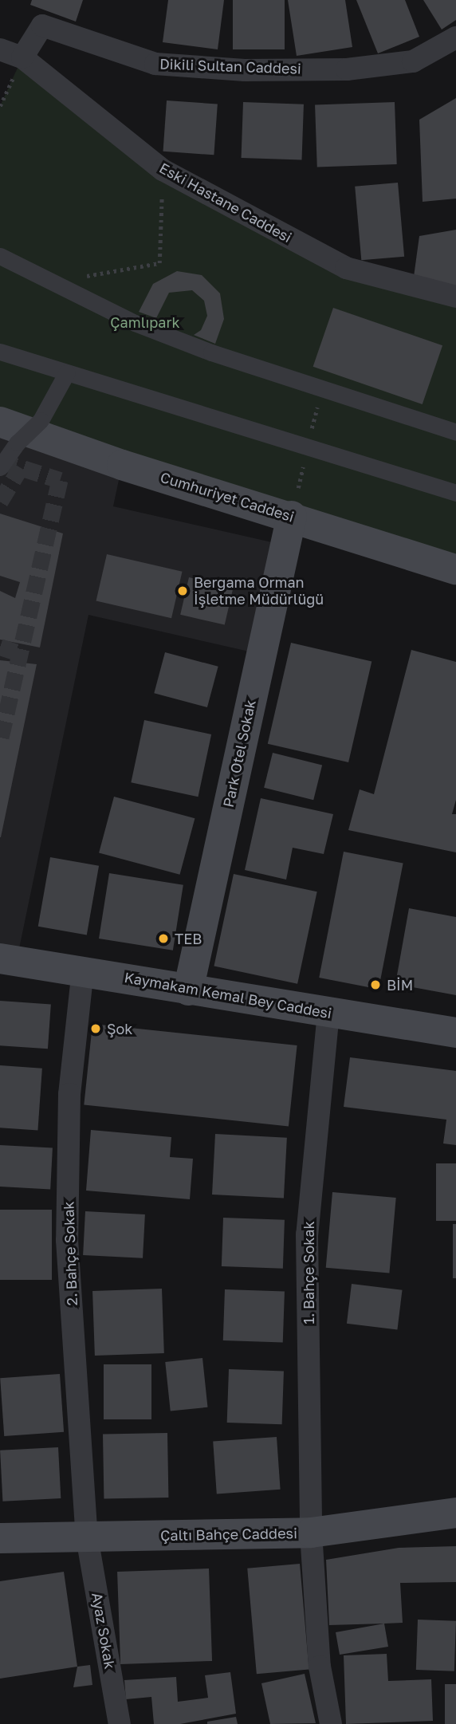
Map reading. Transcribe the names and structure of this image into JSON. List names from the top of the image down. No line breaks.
{"streets":{"main road":["Cumhuriyet Caddesi","Park Otel Sokak","Kaymakam Kemal Bey Caddesi","Çaltı Bahçe Caddesi"],"street":["Dikili Sultan Caddesi","Eski Hastane Caddesi","2. Bahçe Sokak","1. Bahçe Sokak","Ayaz Sokak"]},"crossings":[["Dikili Sultan Caddesi","Eski Hastane Caddesi"],["Cumhuriyet Caddesi","Park Otel Sokak"],["Park Otel Sokak","Kaymakam Kemal Bey Caddesi"],["Kaymakam Kemal Bey Caddesi","2. Bahçe Sokak"],["Kaymakam Kemal Bey Caddesi","1. Bahçe Sokak"],["2. Bahçe Sokak","Çaltı Bahçe Caddesi"],["2. Bahçe Sokak","Ayaz Sokak"],["1. Bahçe Sokak","Çaltı Bahçe Caddesi"],["Çaltı Bahçe Caddesi","Ayaz Sokak"]],"parks":["Çamlıpark"],"places":["Bergama Orman İşletme Müdürlüğü","TEB","BİM","Şok"]}
